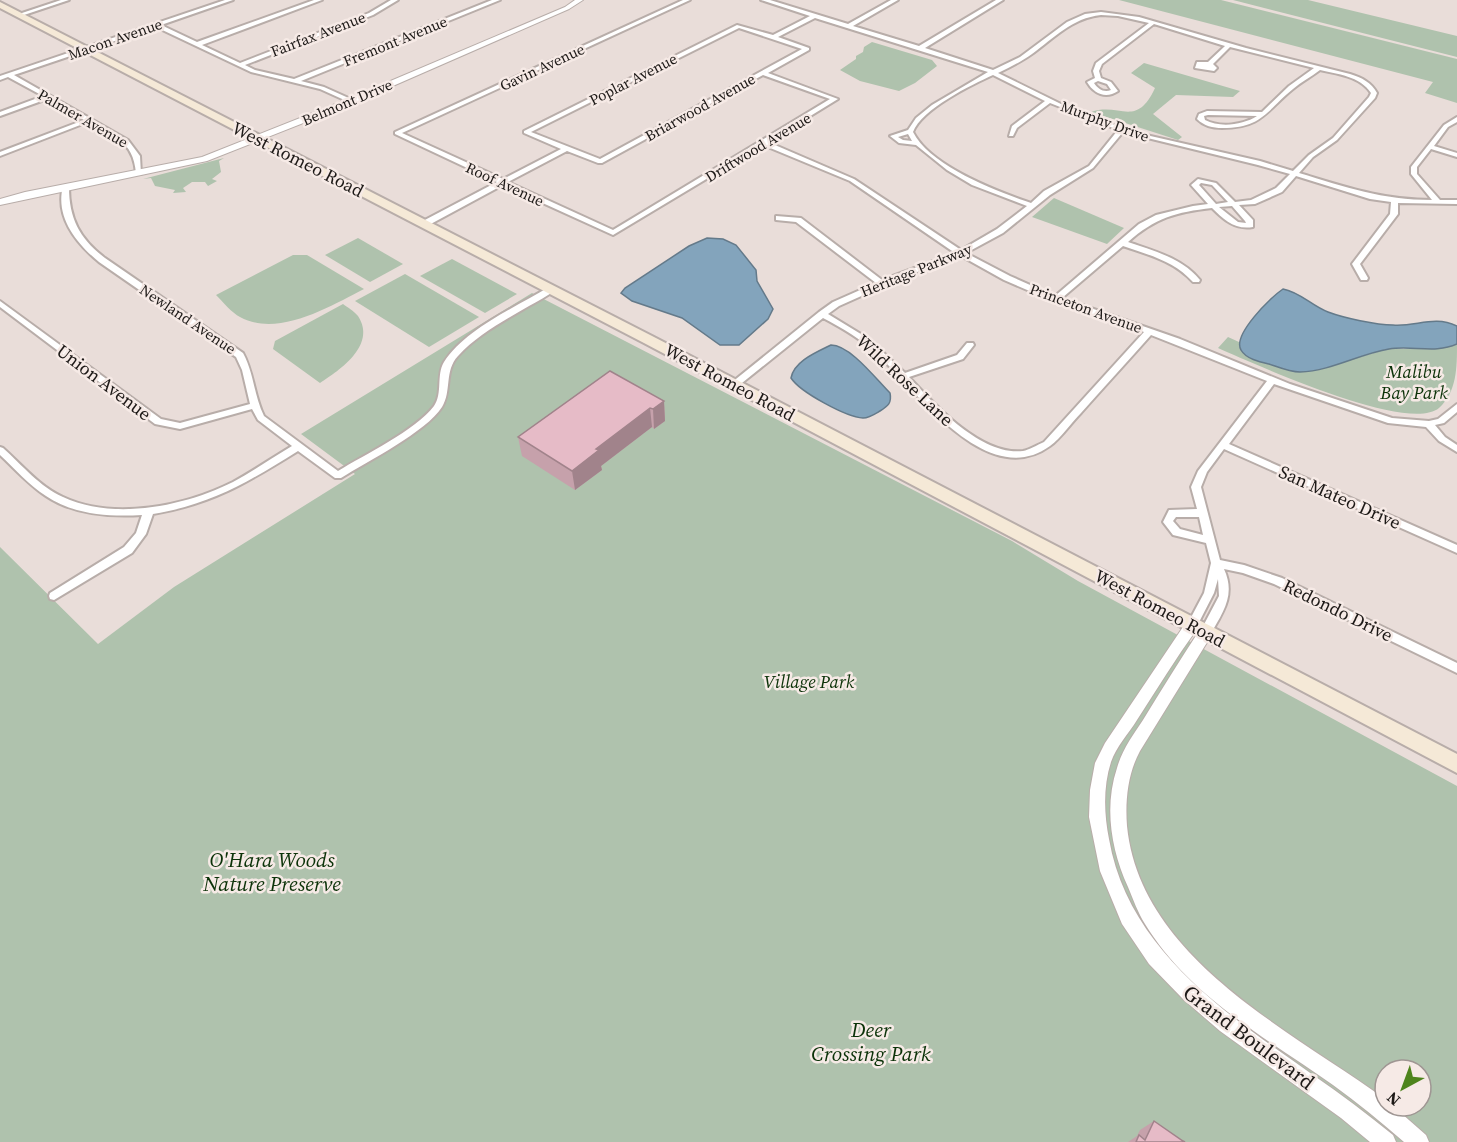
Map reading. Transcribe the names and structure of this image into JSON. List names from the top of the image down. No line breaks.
{"streets":{"main road":["West Romeo Road"],"street":["Fairfax Avenue","Macon Avenue","Fremont Avenue","Gavin Avenue","Poplar Avenue","Belmont Drive","Briarwood Avenue","Palmer Avenue","Murphy Drive","Driftwood Avenue","Roof Avenue","Heritage Parkway","Princeton Avenue","Newland Avenue","Wild Rose Lane","Union Avenue","San Mateo Drive","Redondo Drive","Grand Boulevard"]},"crossings":[["Macon Avenue","Palmer Avenue"],["Macon Avenue","West Romeo Road"],["Gavin Avenue","Roof Avenue"],["Poplar Avenue","Briarwood Avenue"],["Belmont Drive","Palmer Avenue"],["Belmont Drive","West Romeo Road"],["Belmont Drive","Newland Avenue"],["Briarwood Avenue","Driftwood Avenue"],["Murphy Drive","Heritage Parkway"],["Driftwood Avenue","Roof Avenue"],["Driftwood Avenue","Princeton Avenue"],["West Romeo Road","Heritage Parkway"],["West Romeo Road","Grand Boulevard"],["Heritage Parkway","Princeton Avenue"],["Heritage Parkway","Wild Rose Lane"],["Princeton Avenue","Wild Rose Lane"],["Newland Avenue","Union Avenue"]],"parks":["Malibu Bay Park","Village Park","O'Hara Woods Nature Preserve","Deer Crossing Park"],"north":"bottom left"}
